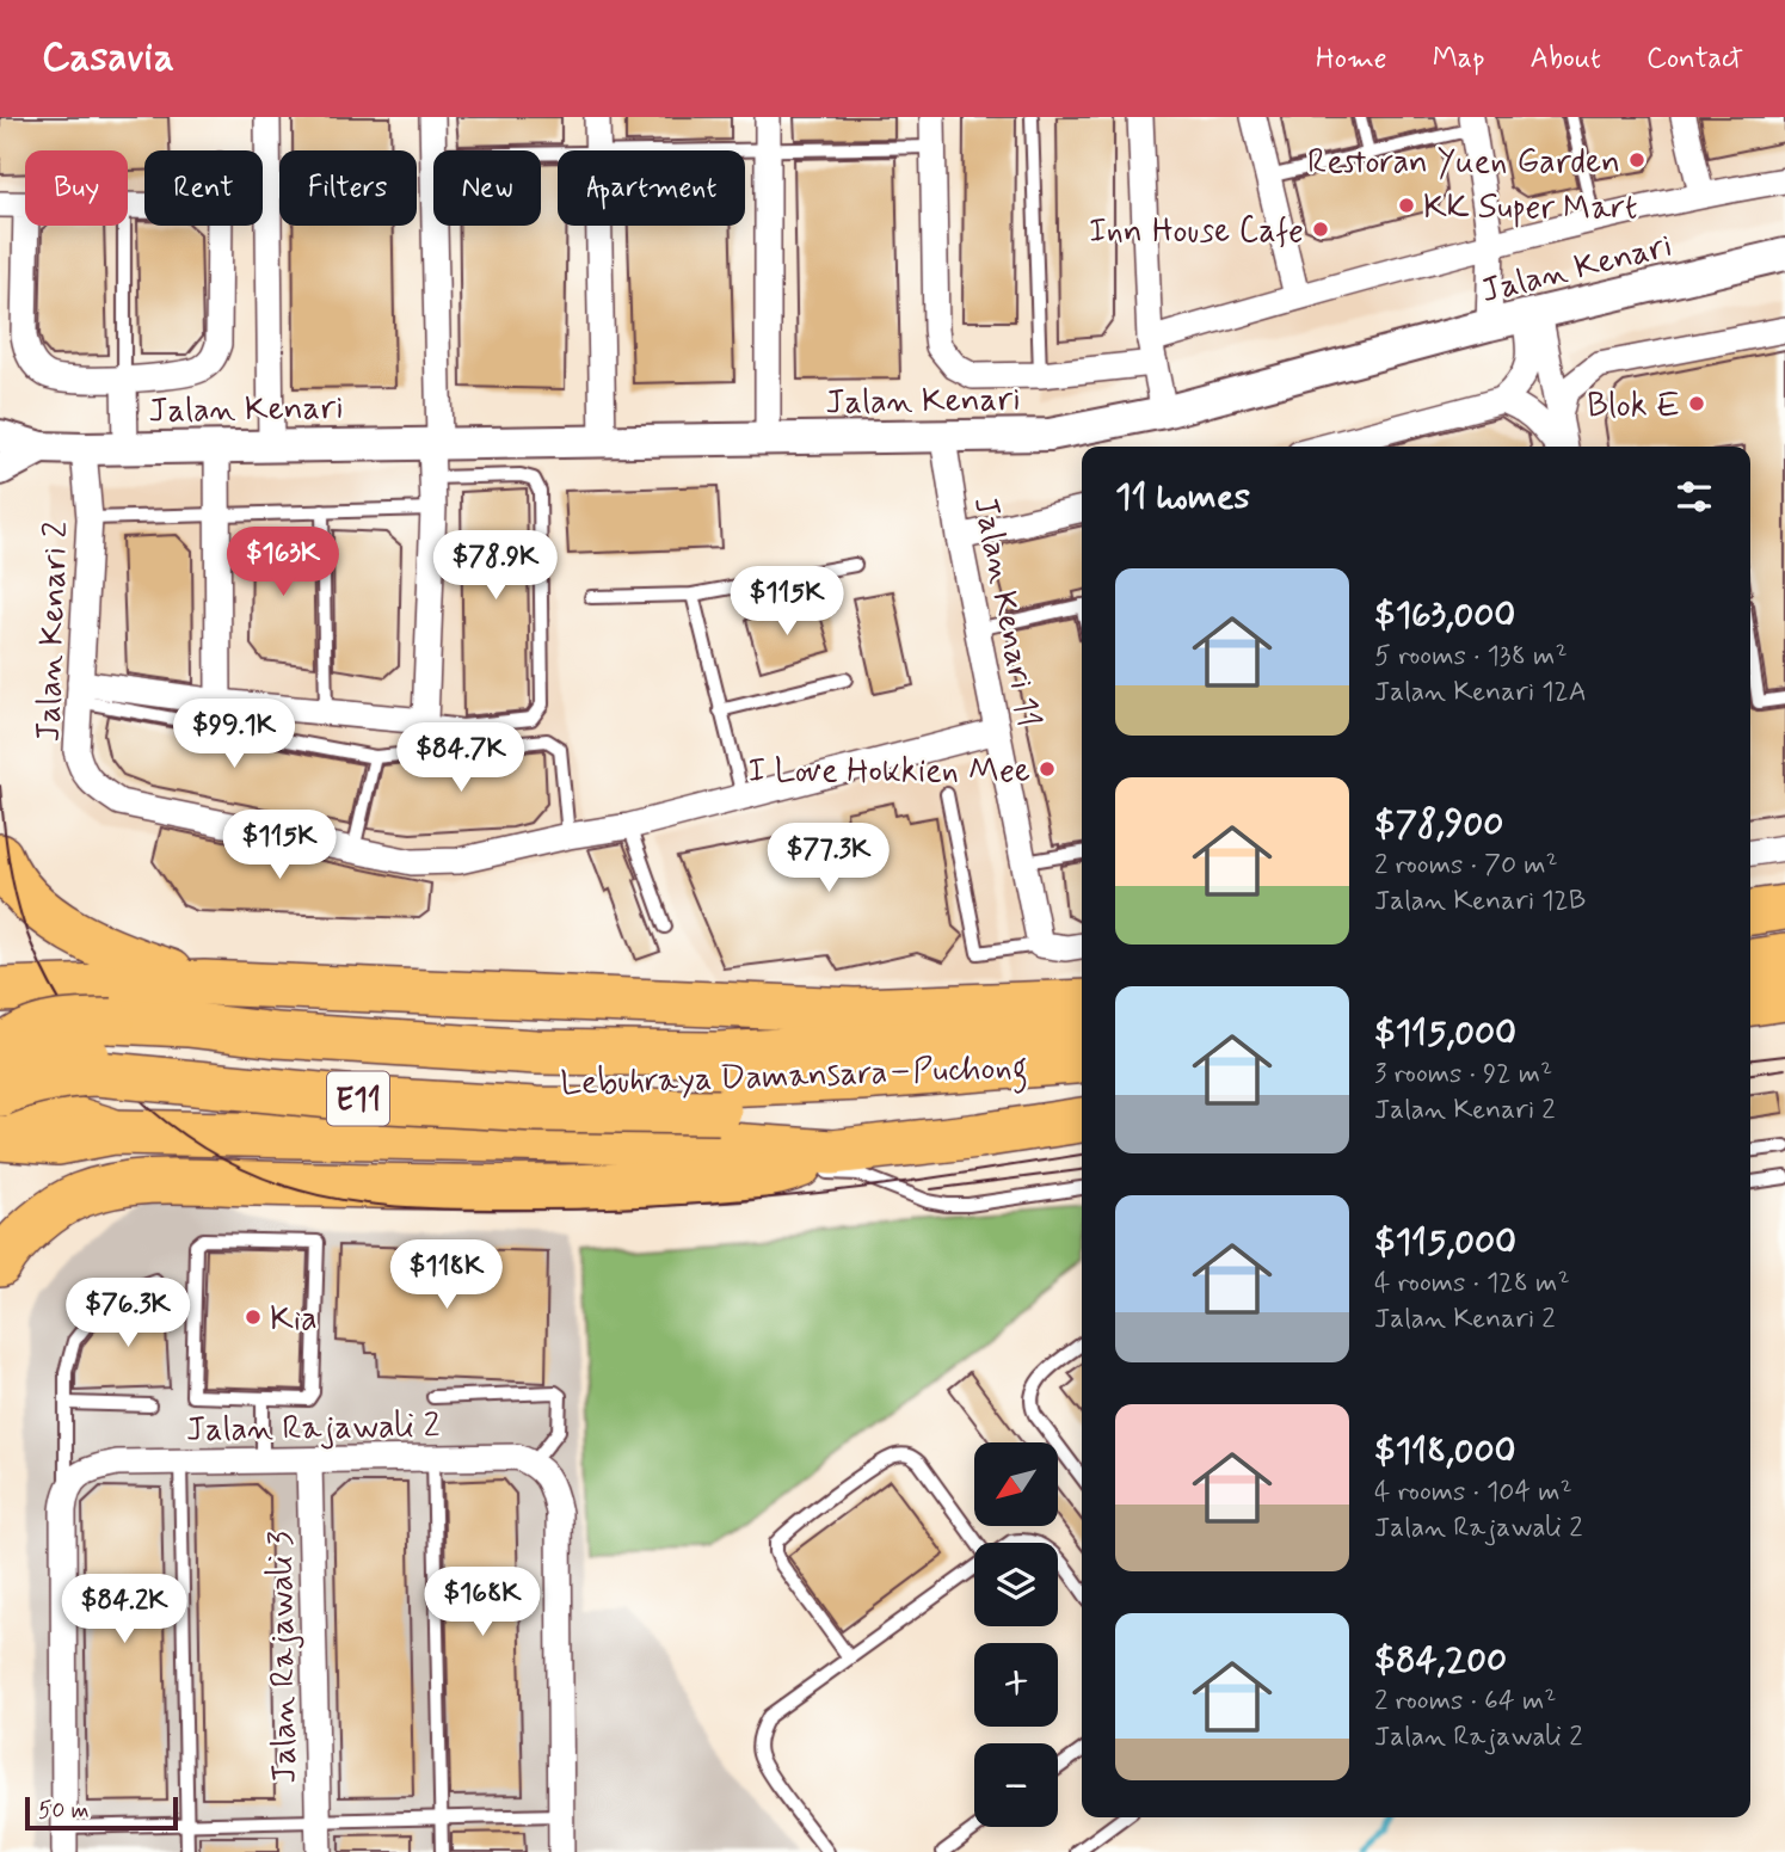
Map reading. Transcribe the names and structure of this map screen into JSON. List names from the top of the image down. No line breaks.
{"streets":{"highway":["Lebuhraya Damansara–Puchong","E11"],"street":["Jalan Kenari","Jalan Kenari 11","Jalan Kenari 2","Jalan Rajawali 2","Jalan Rajawali 3"]},"crossings":[["Jalan Kenari","Jalan Kenari 11"],["Jalan Kenari","Jalan Kenari 2"],["Jalan Kenari 11","Jalan Kenari 2"],["Jalan Rajawali 2","Jalan Rajawali 3"]],"places":["Restoran Yuen Garden","KK Super Mart","Inn House Cafe","Blok E","I Love Hokkien Mee","Kia"],"scale_bar":"50 m","north":"bottom left","page":{"header":"Casavia","nav":["Home","Map","About","Contact"],"chip":["Buy","Rent","Filters","New","Apartment"],"heading":"11 homes","price":["$163K","$78.9K","$115K","$99.1K","$84.7K","$115K","$77.3K","$118K","$76.3K","$168K","$84.2K"],"list":[{"name":"$163,000","note":"5 rooms · 138 m² · Jalan Kenari 12A"},{"name":"$78,900","note":"2 rooms · 70 m² · Jalan Kenari 12B"},{"name":"$115,000","note":"3 rooms · 92 m² · Jalan Kenari 2"},{"name":"$115,000","note":"4 rooms · 128 m² · Jalan Kenari 2"},{"name":"$118,000","note":"4 rooms · 104 m² · Jalan Rajawali 2"},{"name":"$84,200","note":"2 rooms · 64 m² · Jalan Rajawali 2"}],"map_buttons":["+","−"],"scale":"50 m"}}
